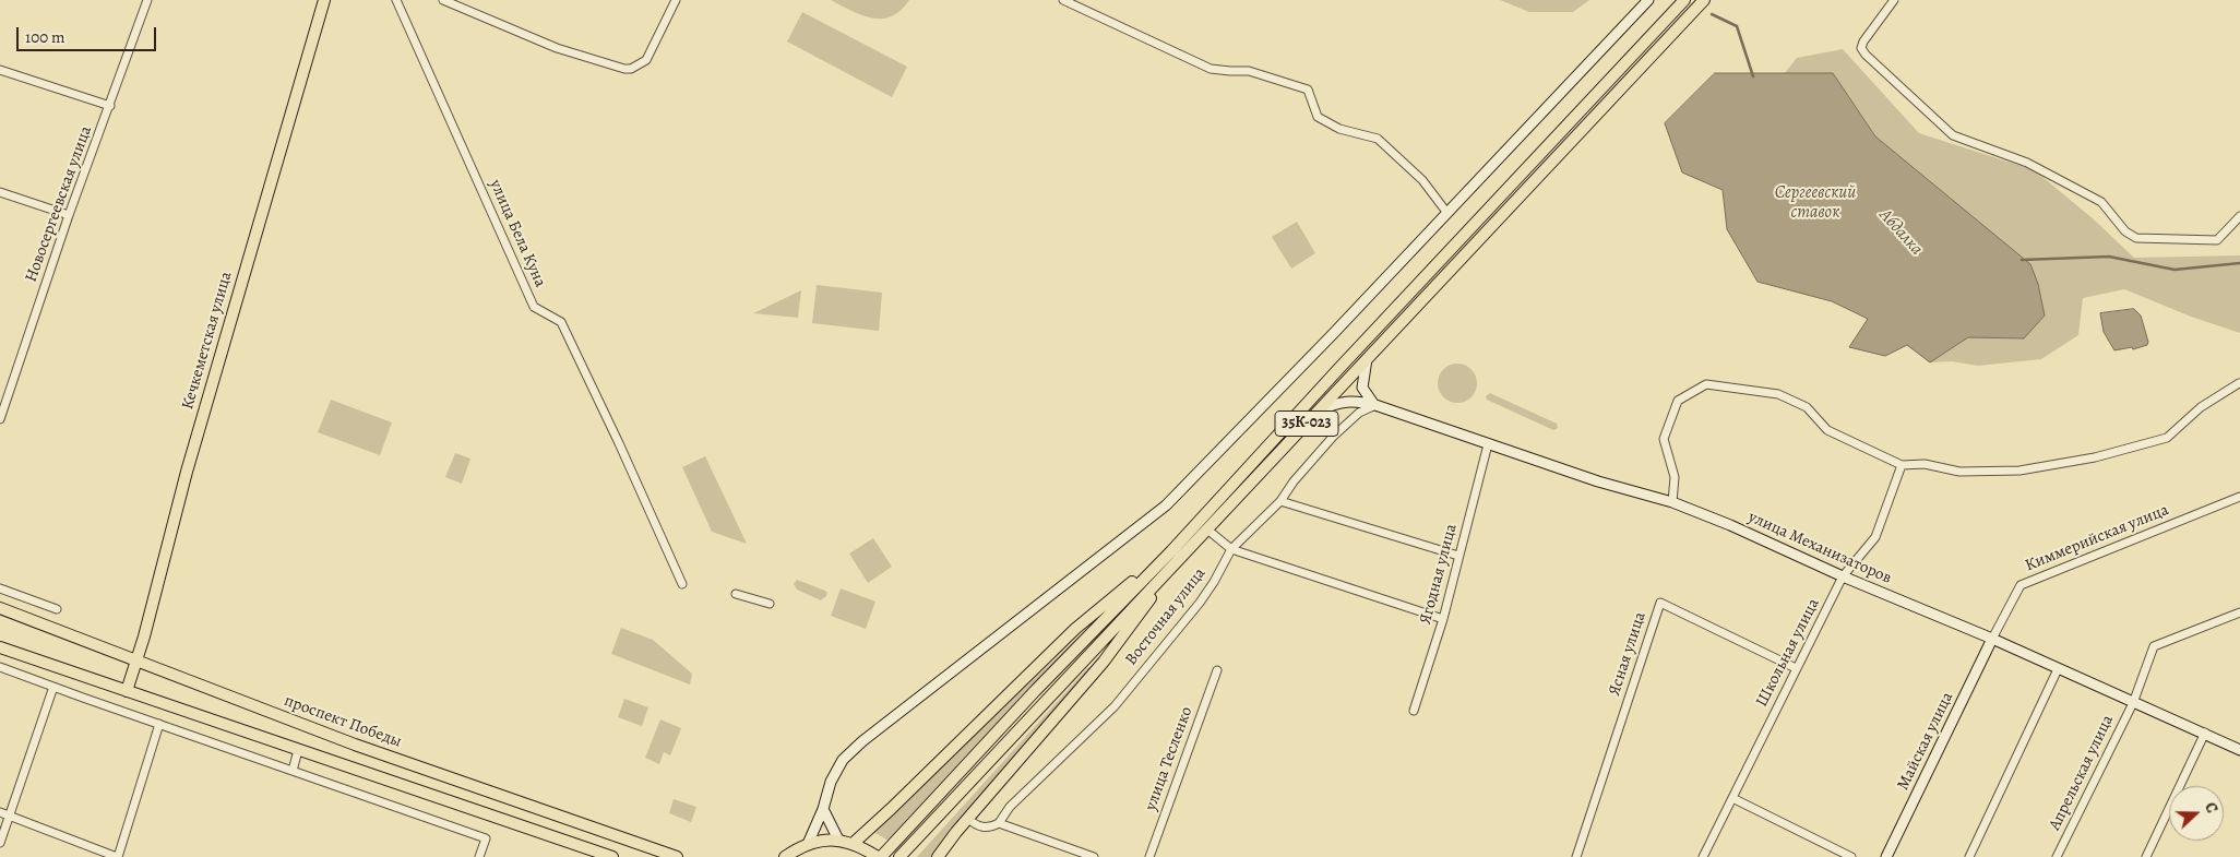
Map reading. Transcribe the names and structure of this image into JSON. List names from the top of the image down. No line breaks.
{"streets":{"main road":["Кечкеметская улица","35К-023","проспект Победы"],"street":["Новосергеевская улица","улица Бела Куна","Киммерийская улица","улица Механизаторов","Ягодная улица","Восточная улица","Школьная улица","Ясная улица","Майская улица","улица Тесленко","Апрельская улица"]},"crossings":[["Кечкеметская улица","проспект Победы"],["35К-023","улица Механизаторов"],["Киммерийская улица","улица Механизаторов"],["Киммерийская улица","Майская улица"],["улица Механизаторов","Ягодная улица"],["улица Механизаторов","Восточная улица"],["улица Механизаторов","Школьная улица"],["улица Механизаторов","Майская улица"],["улица Механизаторов","Апрельская улица"],["Школьная улица","Ясная улица"]],"water":["Сергеевский ставок","Абдалка"],"scale_bar":"100 m","north":"right"}
